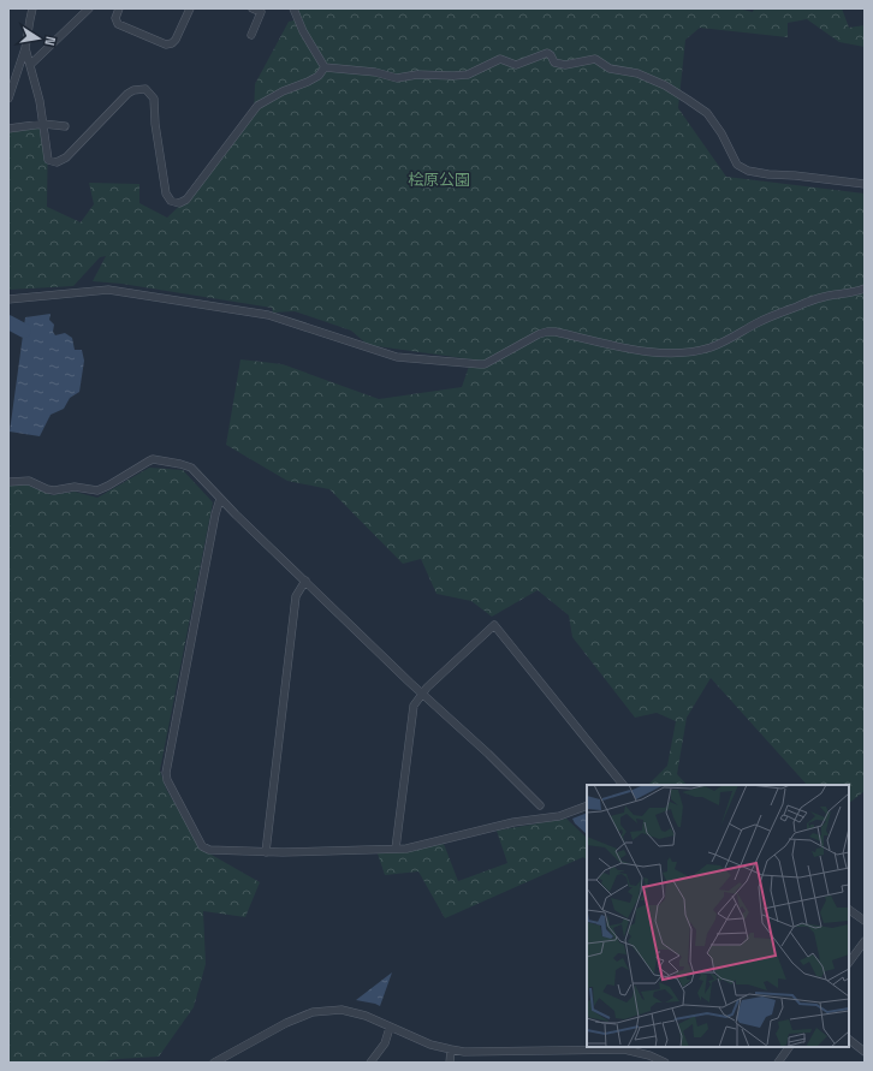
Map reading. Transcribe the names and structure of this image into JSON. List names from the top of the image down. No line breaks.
{"parks":["桧原公園"],"north":"right"}
